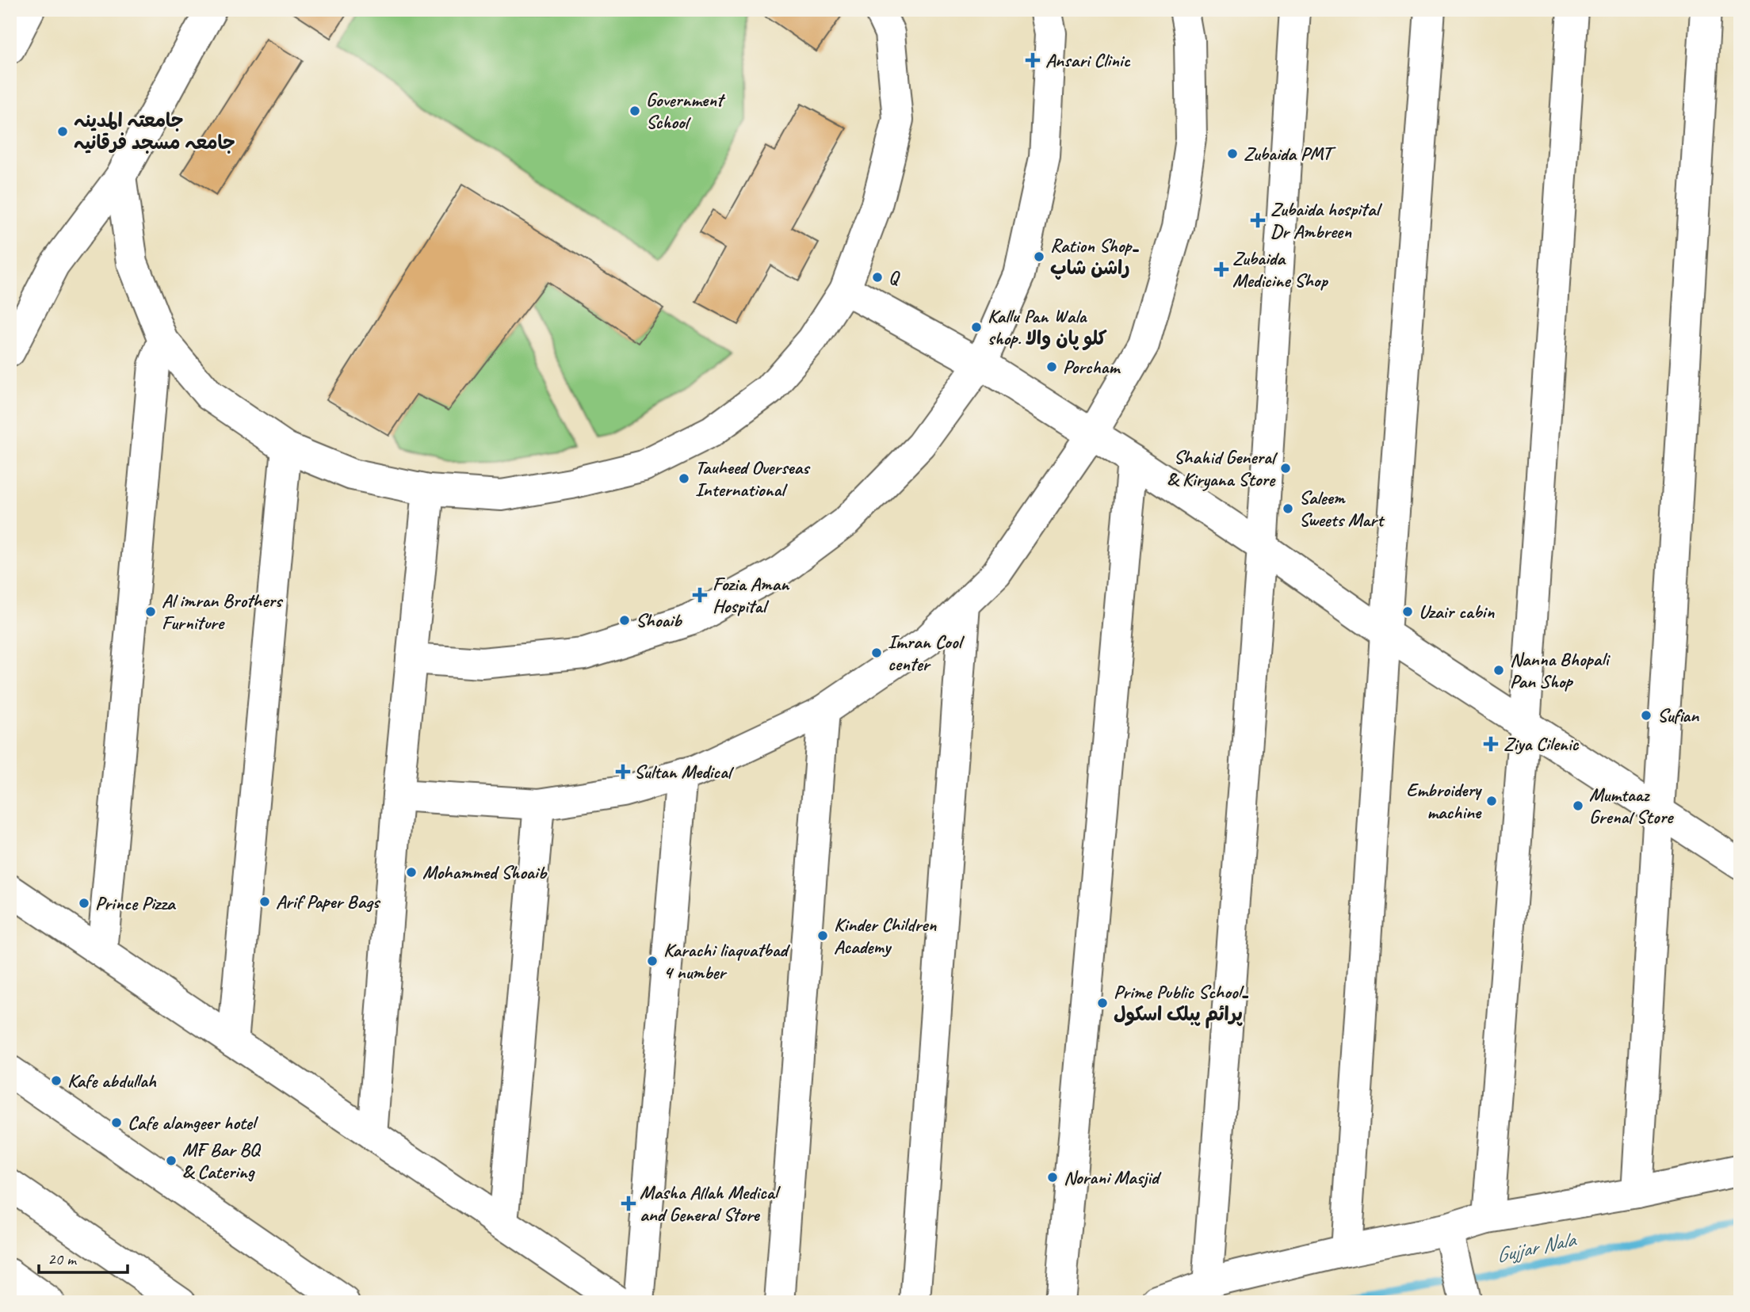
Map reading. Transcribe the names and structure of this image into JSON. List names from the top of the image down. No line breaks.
{"water":["Gujjar Nala"],"places":{"health":["Ansari Clinic","Zubaida hospital Dr Ambreen","Zubaida Medicine Shop","Fozia Aman Hospital","Ziya Cilenic","Sultan Medical","Masha Allah Medical and General Store"],"other":["Government School","جامعتہ المدینہ جامعہ مسجد فرقانیہ","Zubaida PMT","Ration Shop۔ راشن شاپ","Q","Kallu Pan Wala shop. کلو پان والا","Porcham","Shahid General & Kiryana Store","Tauheed Overseas International","Saleem Sweets Mart","Al imran Brothers Furniture","Uzair cabin","Shoaib","Imran Cool center","Nanna Bhopali Pan Shop","Sufian","Embroidery machine","Mumtaaz Grenal Store","Mohammed Shoaib","Arif Paper Bags","Prince Pizza","Kinder Children Academy","Karachi liaquatbad 4 number","Prime Public School۔ پرائم پبلک اسکول","Kafe abdullah","Cafe alamgeer hotel","MF Bar BQ & Catering","Norani Masjid"]},"scale_bar":"20 m"}
